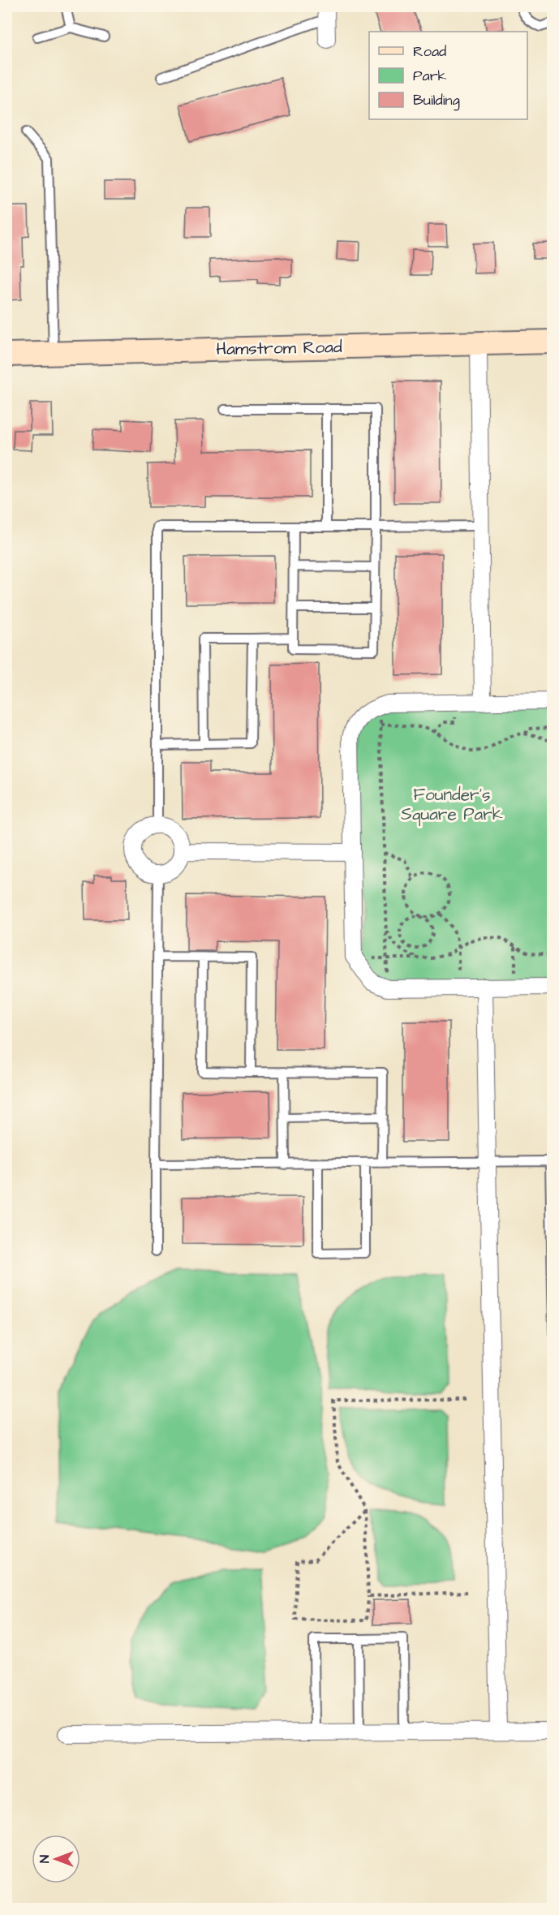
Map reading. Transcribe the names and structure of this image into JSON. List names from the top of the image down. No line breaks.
{"streets":{"street":["Hamstrom Road"]},"parks":["Founder's Square Park"],"legend":["Road","Park","Building"],"north":"left"}
